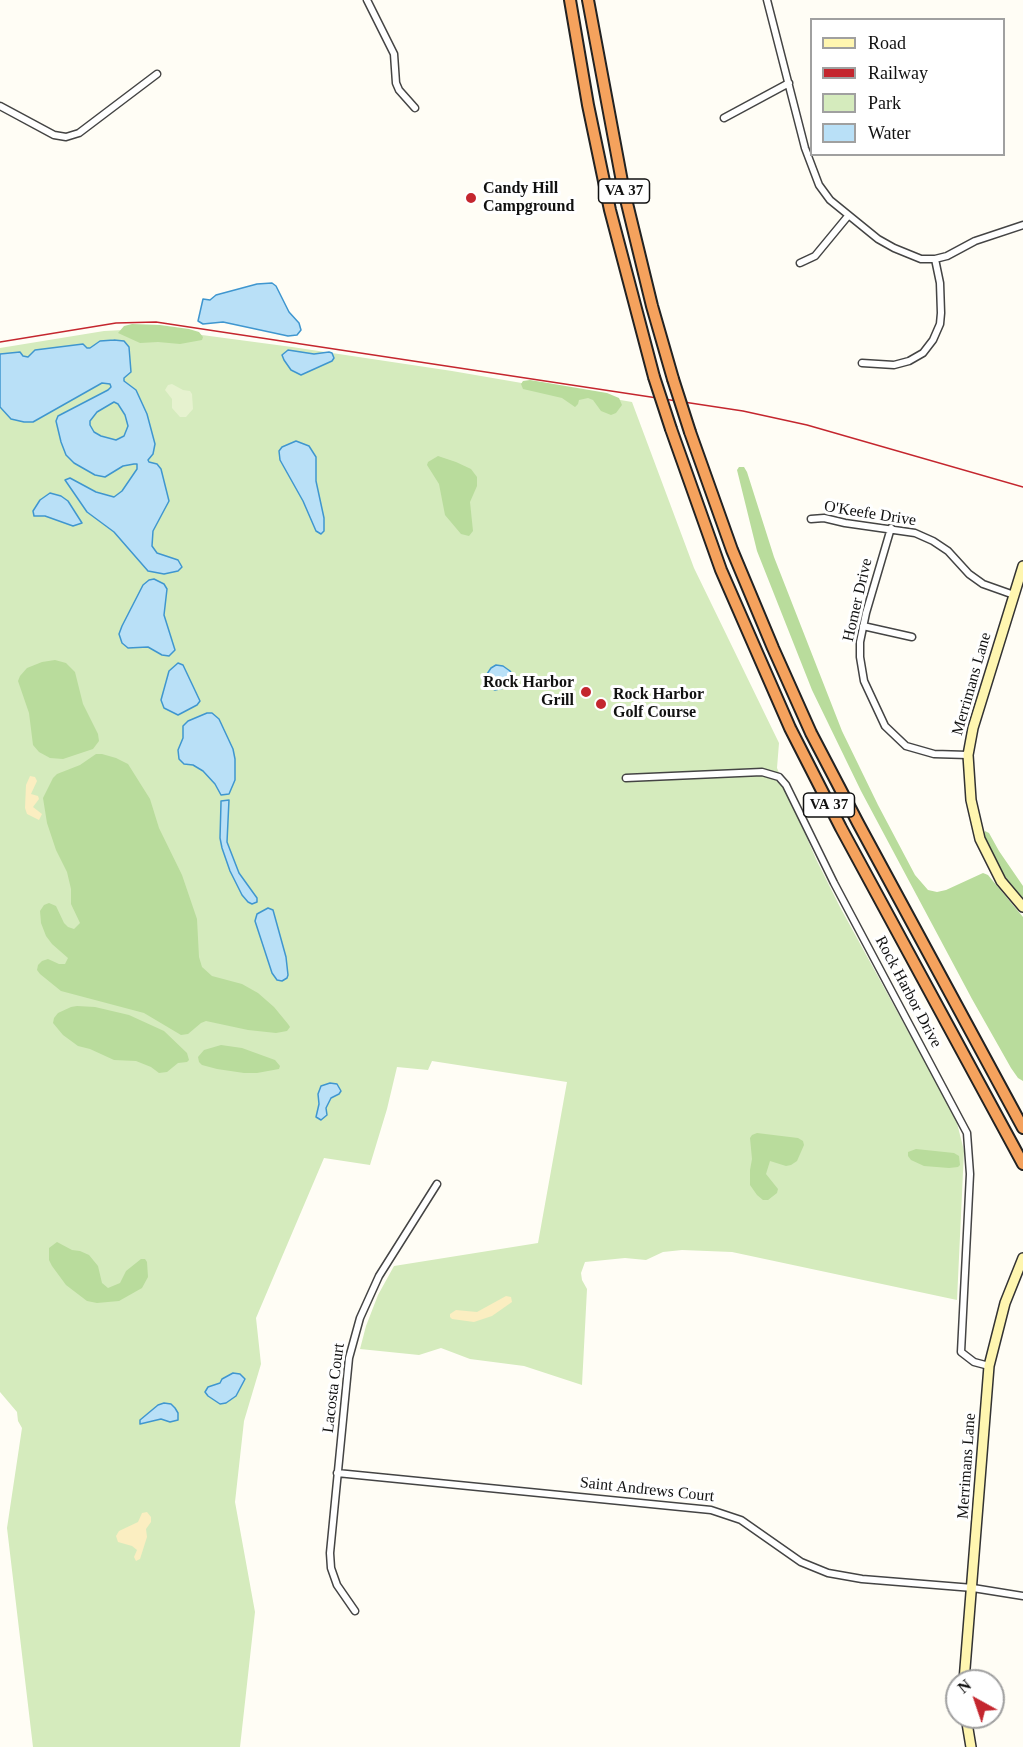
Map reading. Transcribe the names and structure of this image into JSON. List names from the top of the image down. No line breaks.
{"streets":{"highway":["VA 37"],"main road":["Merrimans Lane"],"street":["O'Keefe Drive","Homer Drive","Rock Harbor Drive","Lacosta Court","Saint Andrews Court"]},"crossings":[["O'Keefe Drive","Homer Drive"],["O'Keefe Drive","Merrimans Lane"],["Homer Drive","Merrimans Lane"],["Merrimans Lane","Rock Harbor Drive"],["Merrimans Lane","Saint Andrews Court"],["Lacosta Court","Saint Andrews Court"]],"places":["Candy Hill Campground","Rock Harbor Grill","Rock Harbor Golf Course"],"legend":["Road","Railway","Park","Water"],"north":"top left"}
